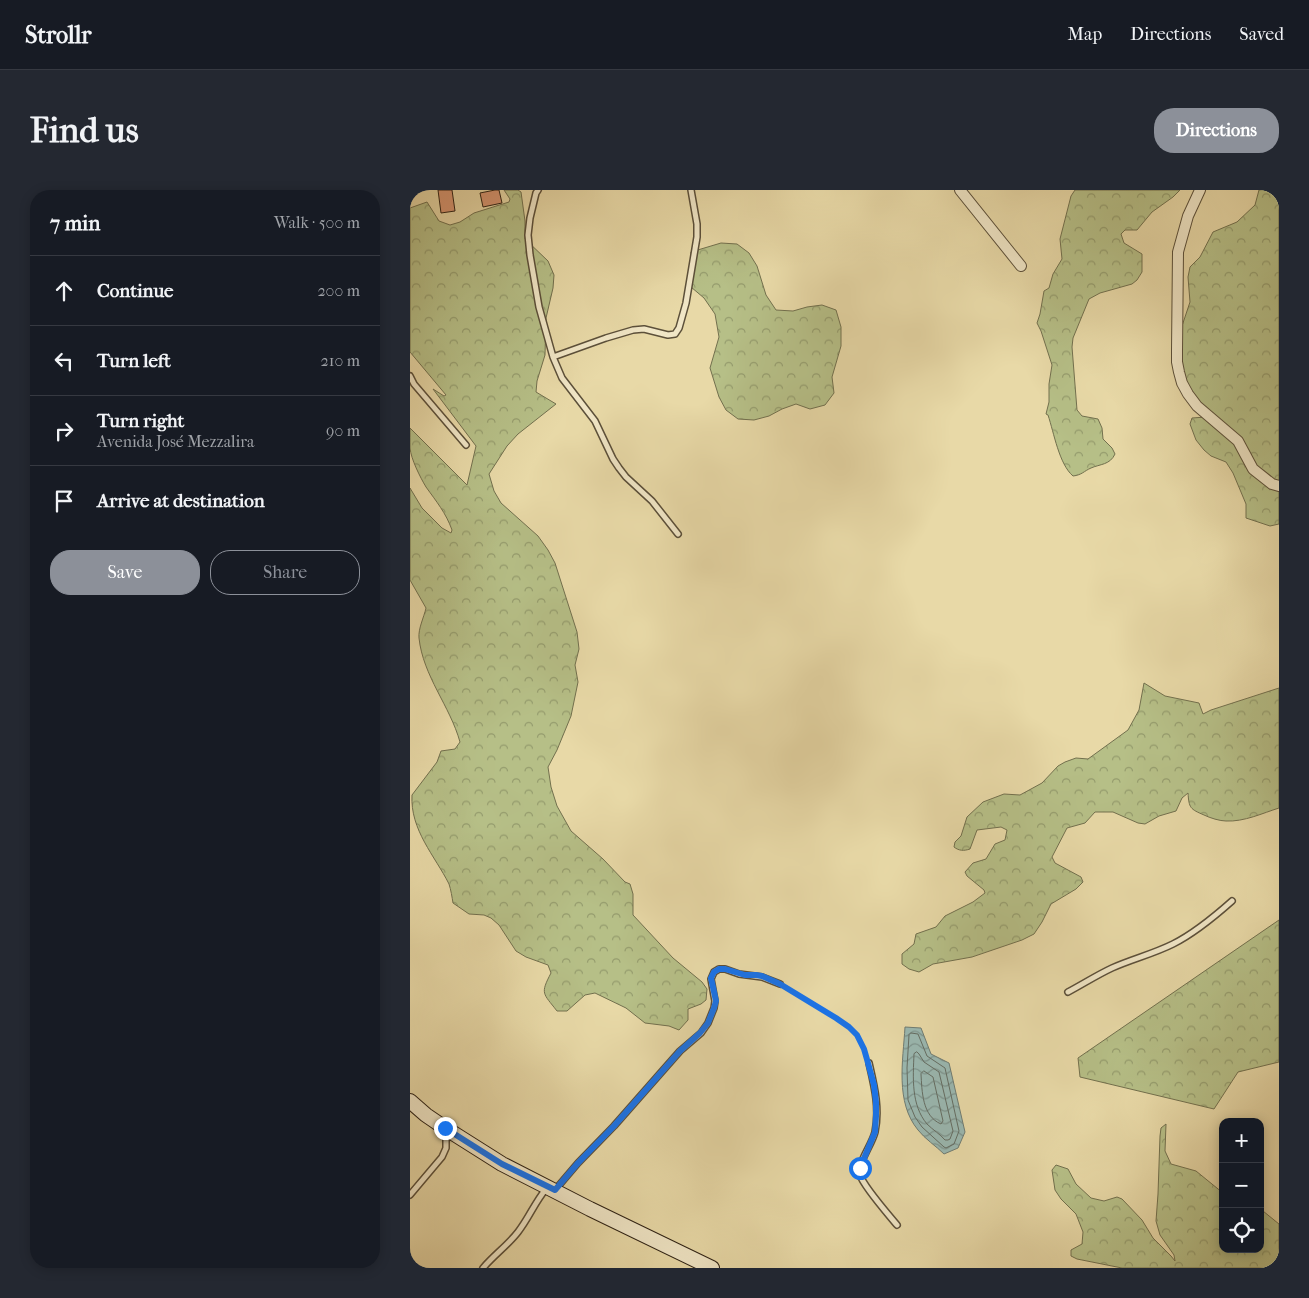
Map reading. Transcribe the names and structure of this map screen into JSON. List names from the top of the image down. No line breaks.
{"page":{"header":"Strollr","nav":["Map","Directions","Saved"],"buttons":["Directions",["Save","Share"]],"title":"Find us","heading":["7 min","Walk · 500 m"],"list":[["Continue","200 m"],["Turn left","210 m"],["Turn right","Avenida José Mezzalira","90 m"],"Arrive at destination"],"map_buttons":["+","−"]}}
